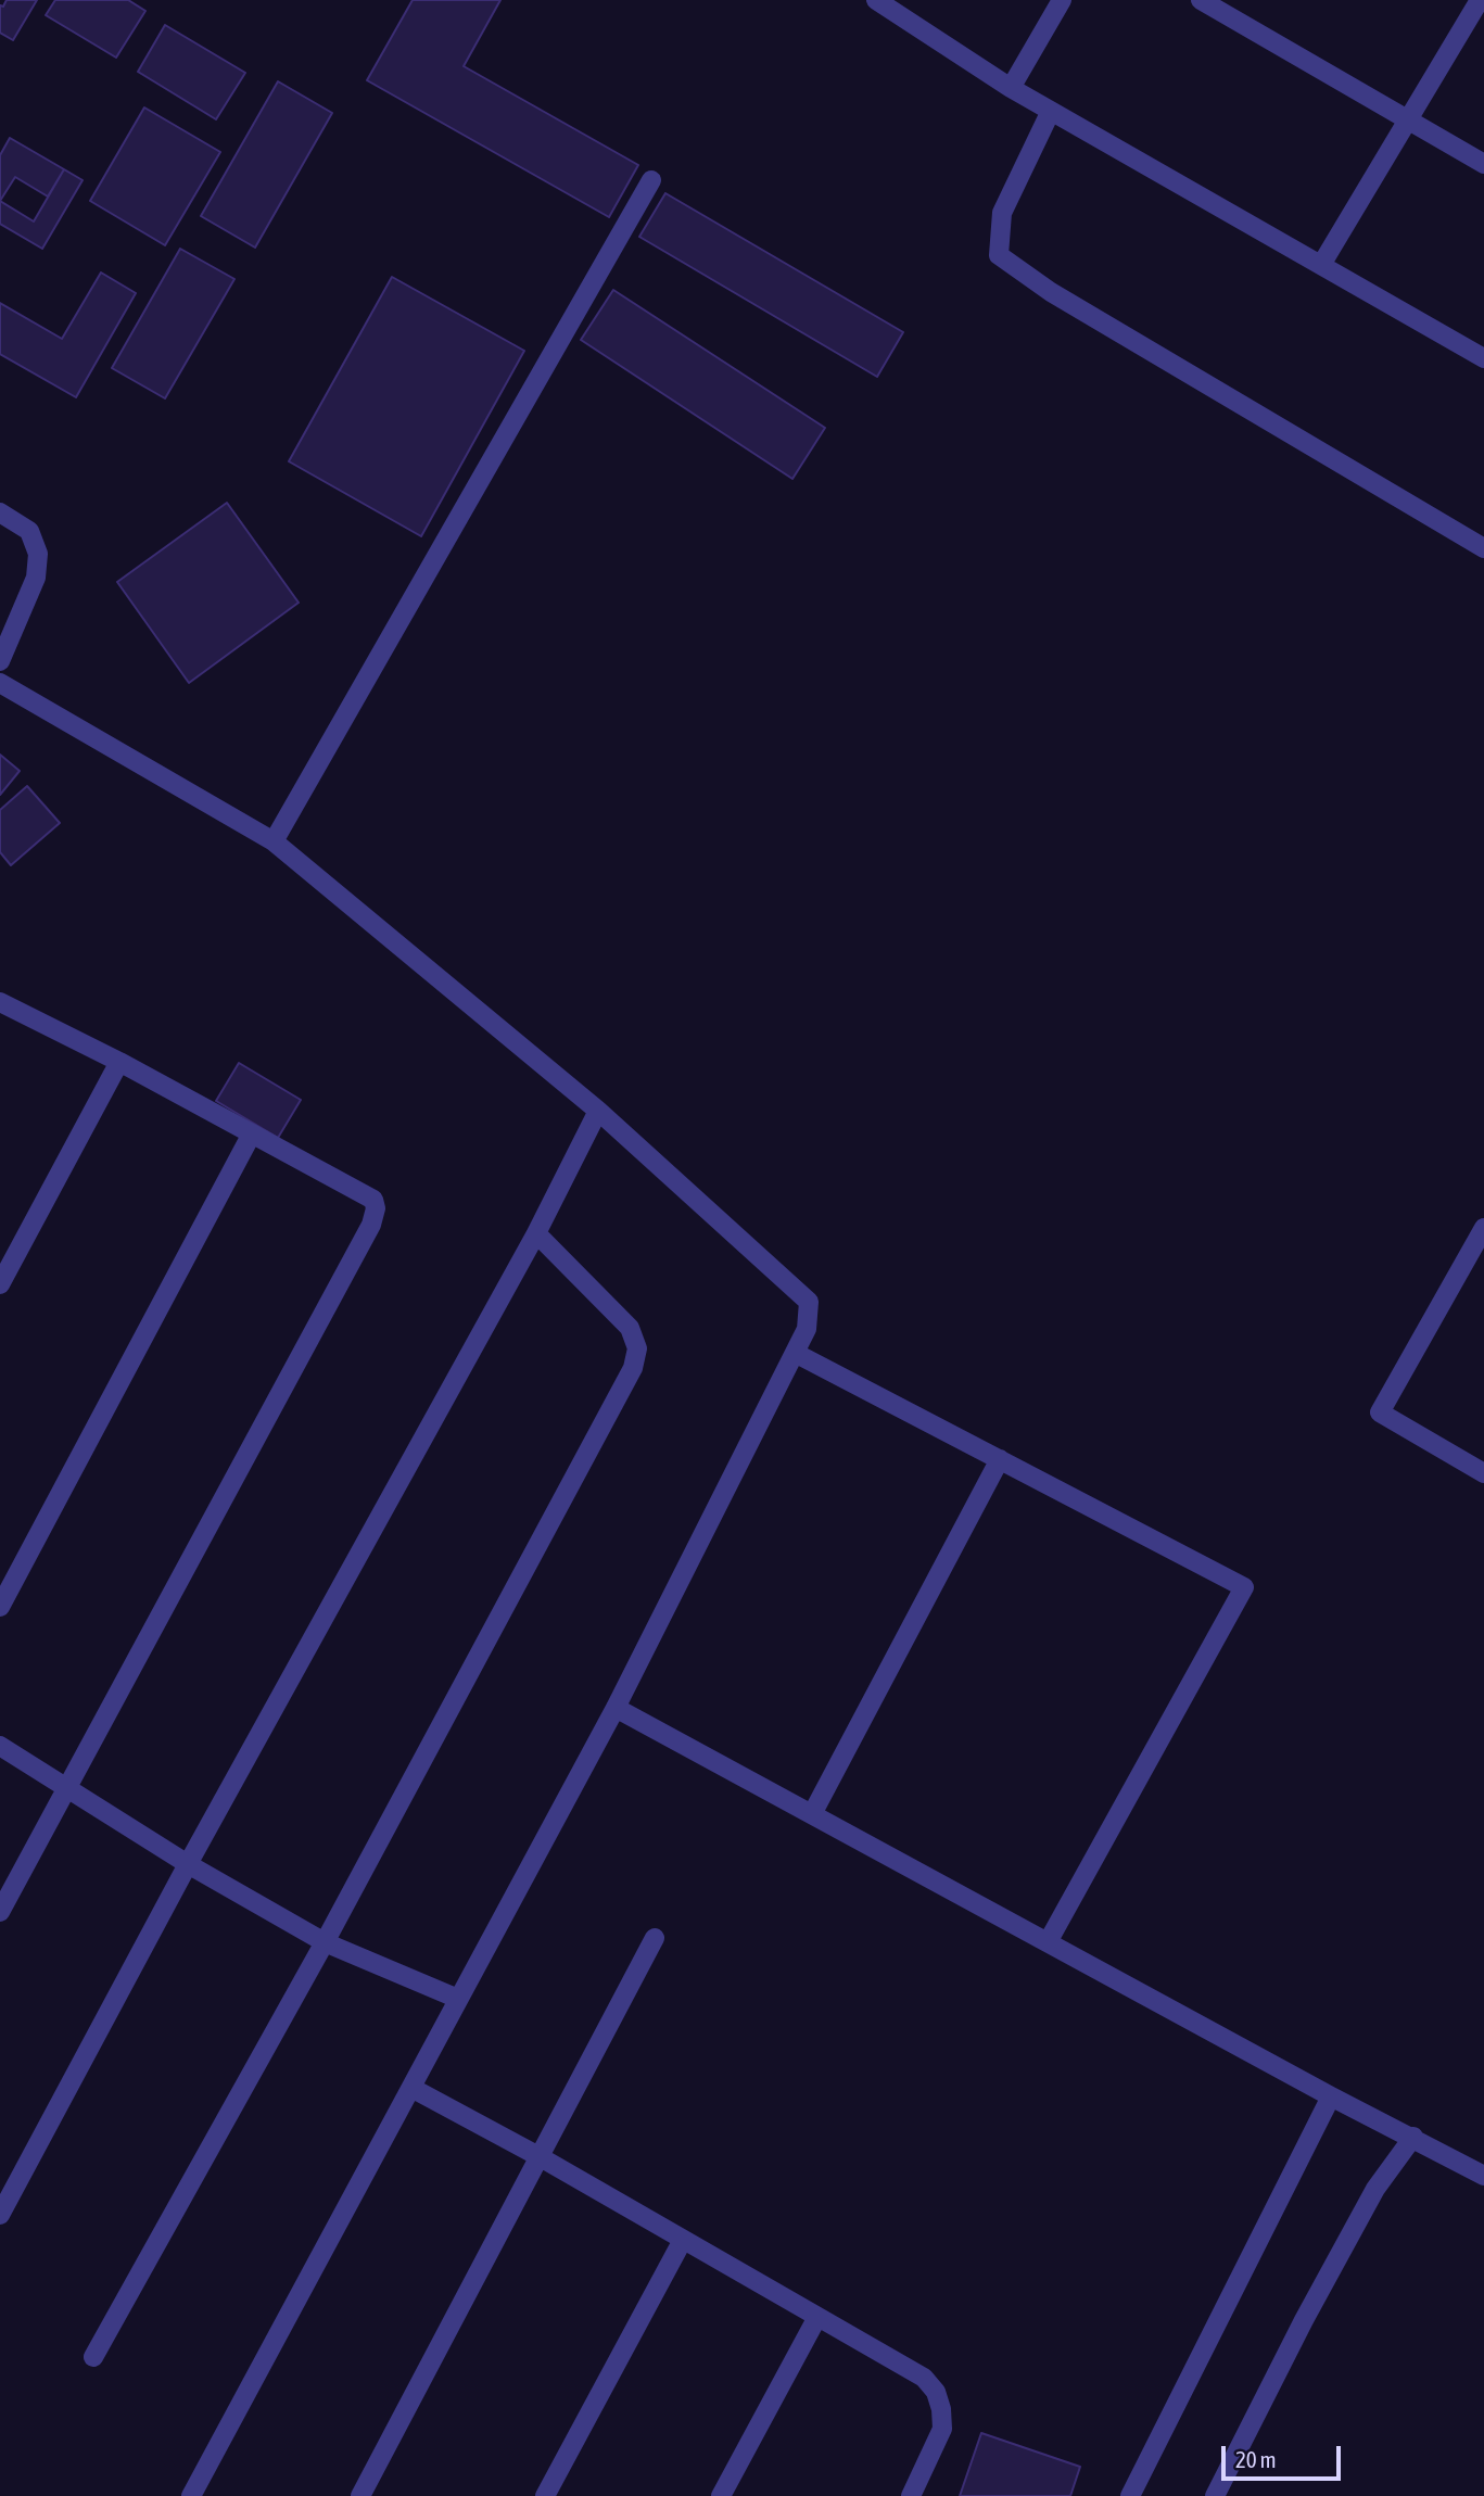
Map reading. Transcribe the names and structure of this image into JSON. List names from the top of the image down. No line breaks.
{"scale_bar":"20 m"}
